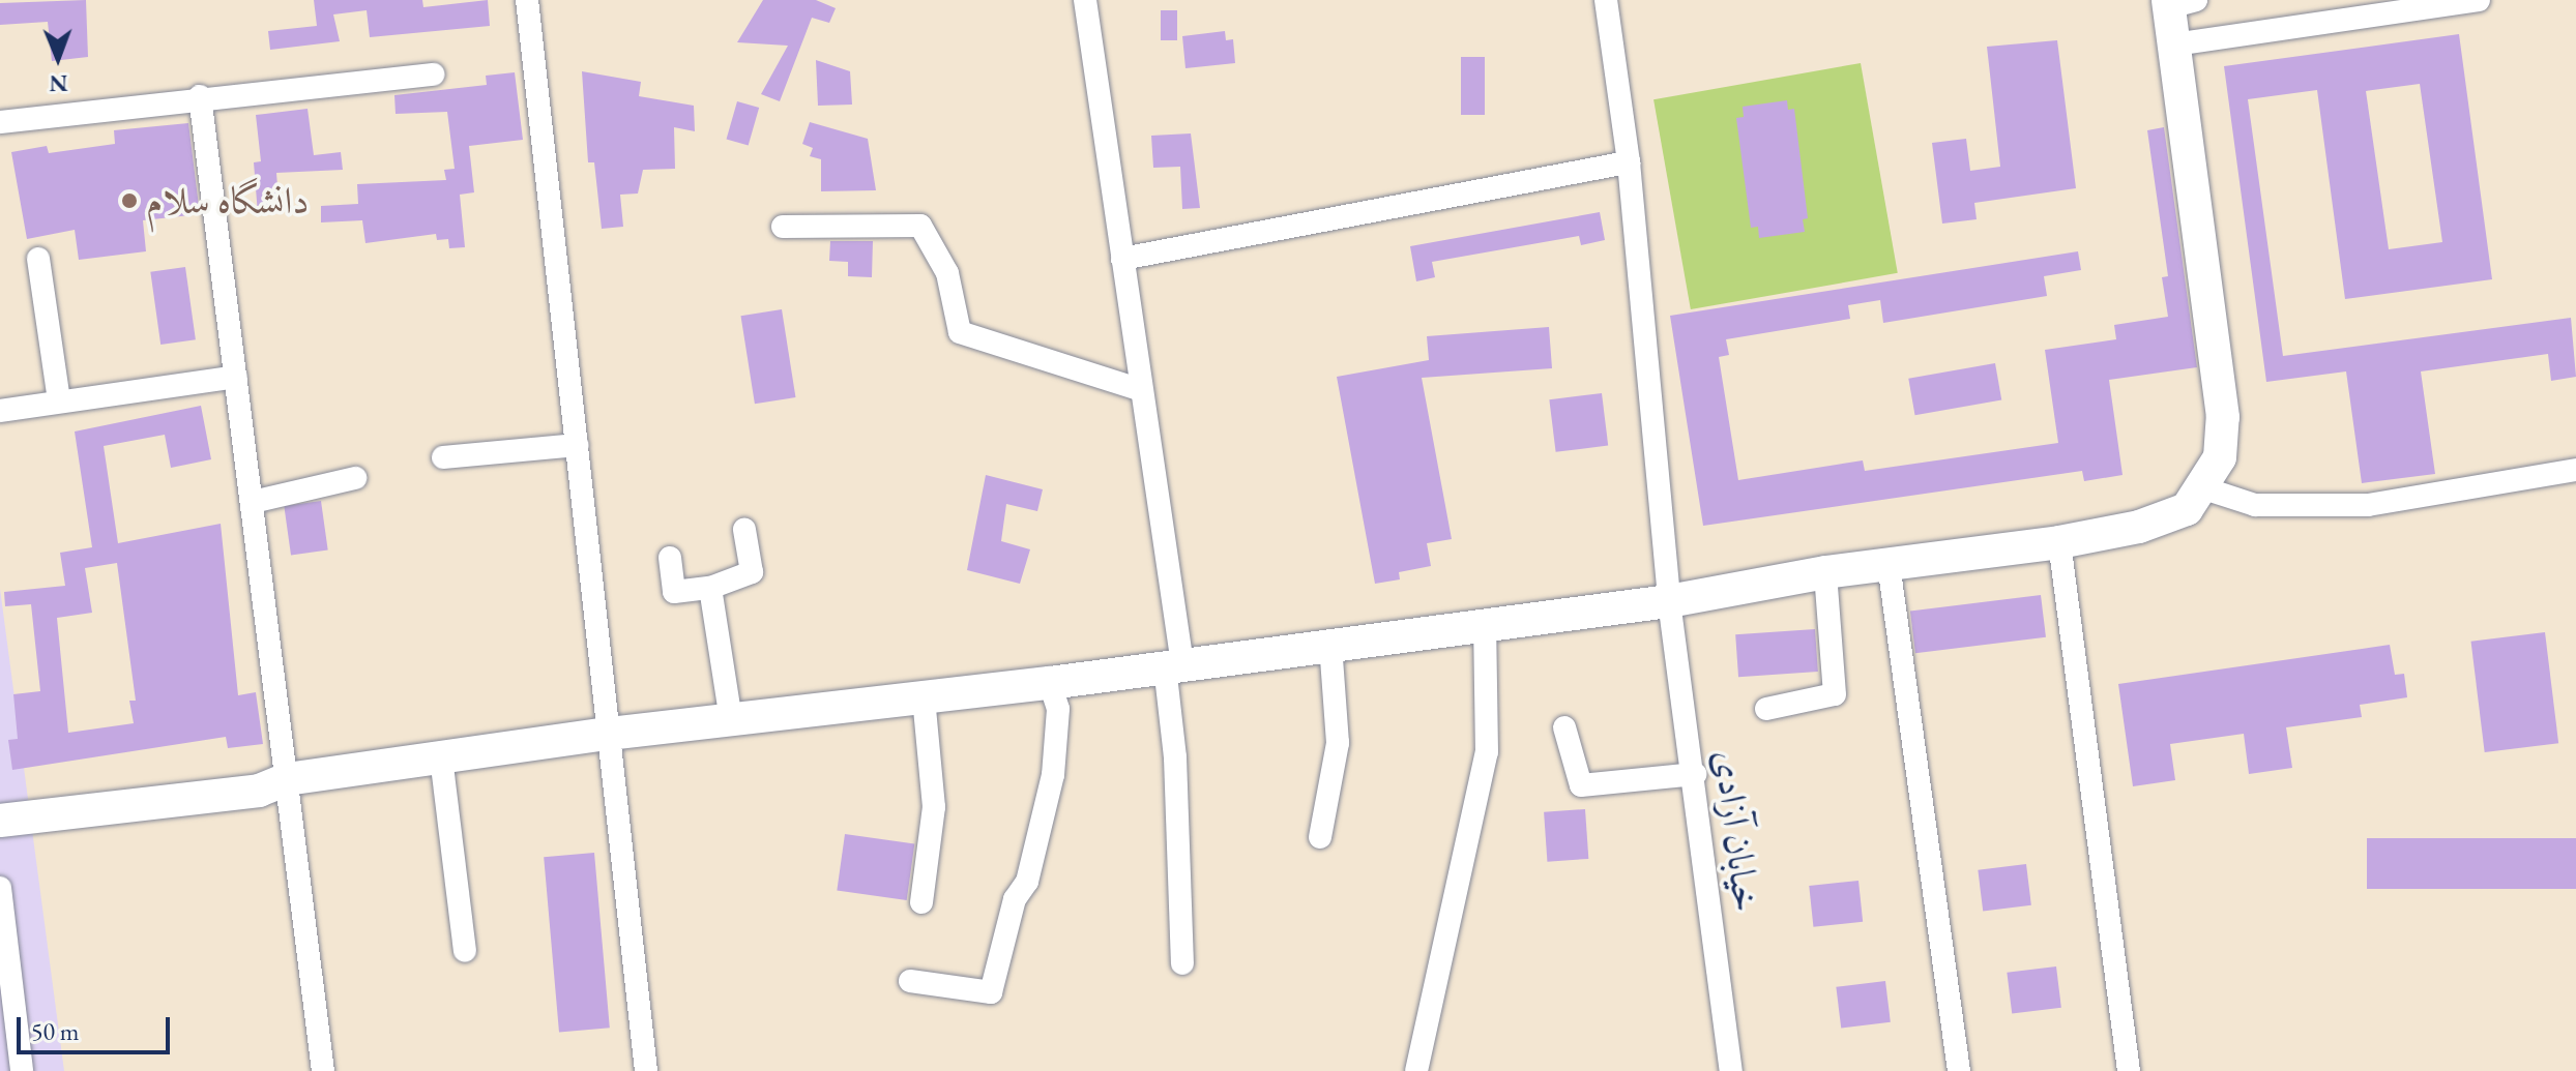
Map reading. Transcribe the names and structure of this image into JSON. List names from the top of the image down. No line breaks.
{"streets":{"street":["خیابان آزادی"]},"places":["دانشگاه سلام"],"scale_bar":"50 m","north":"bottom"}
